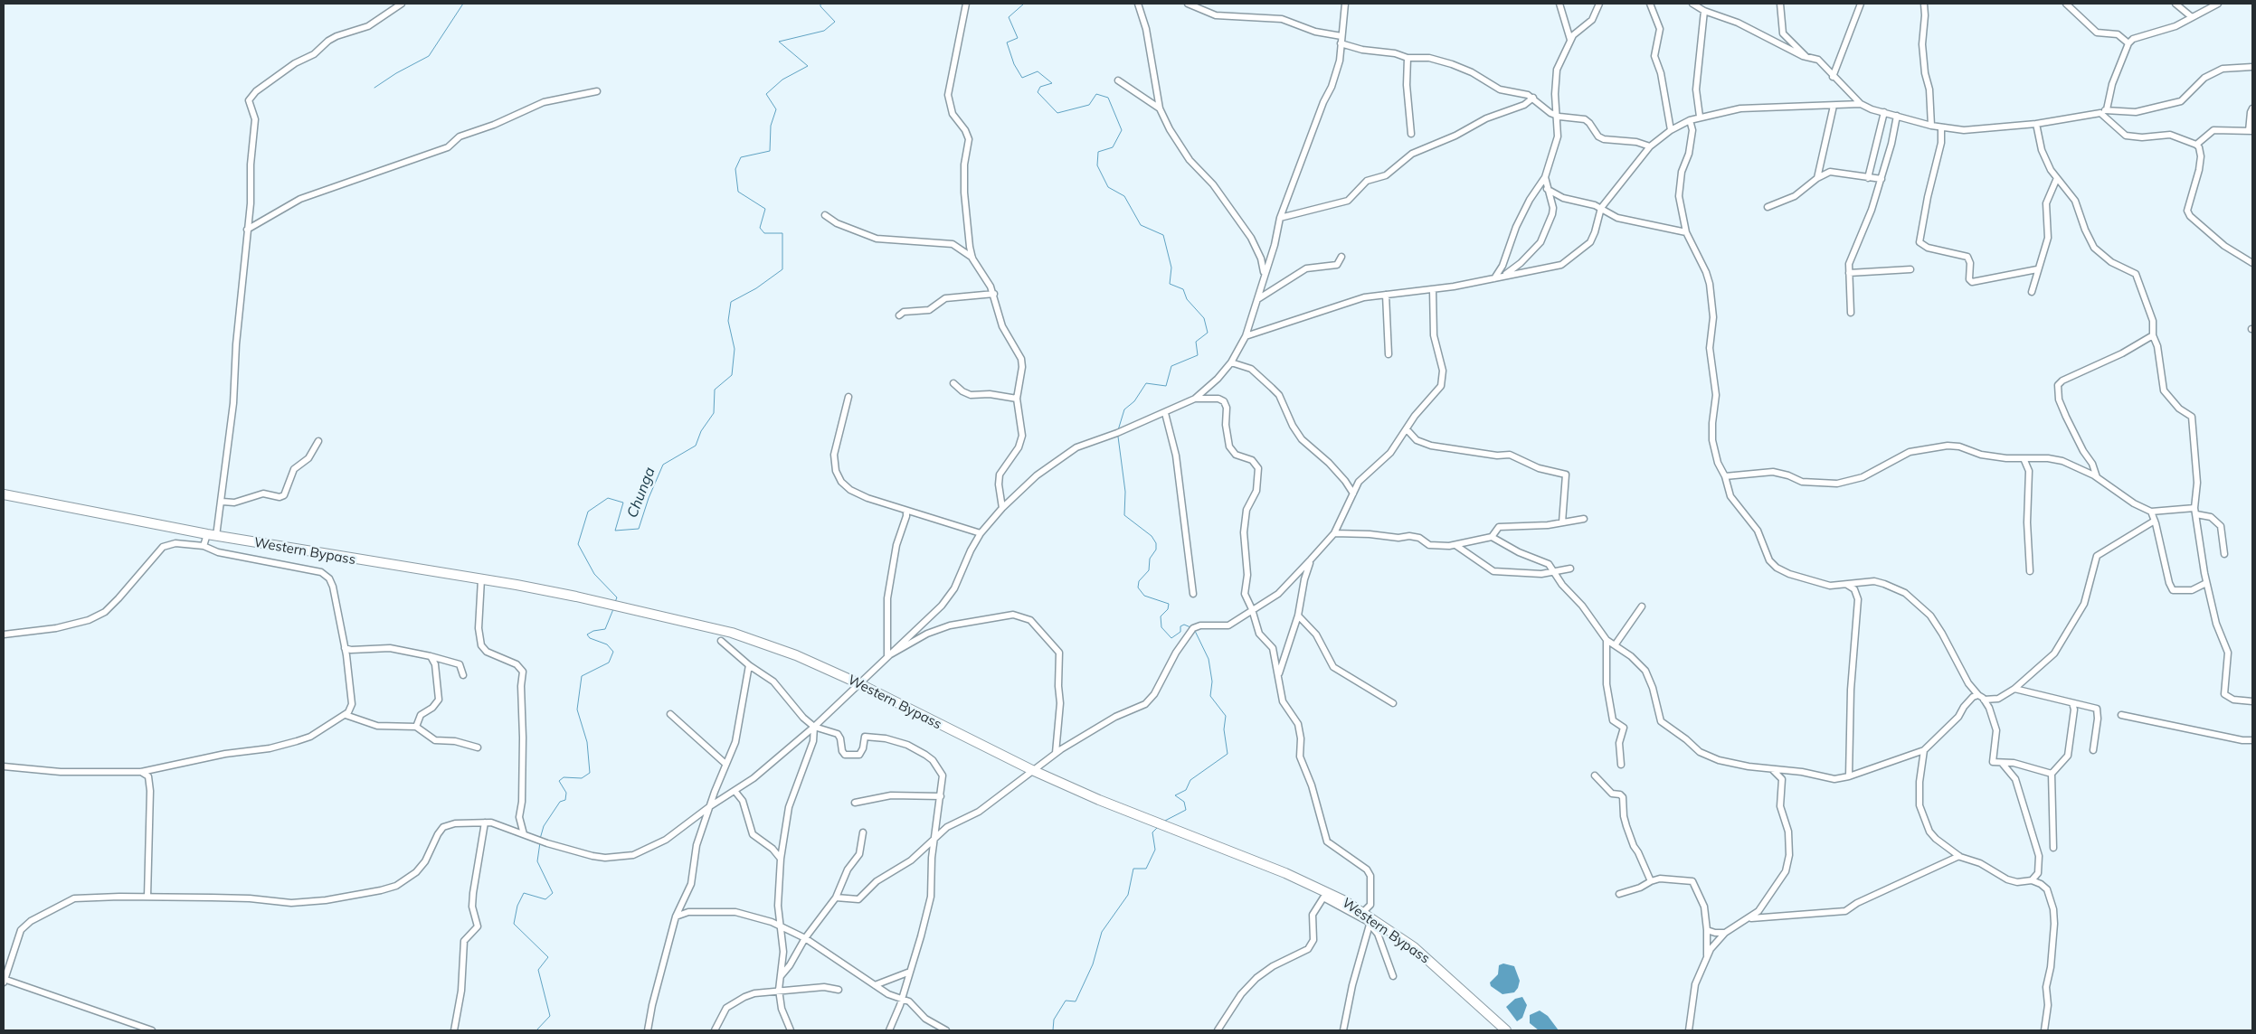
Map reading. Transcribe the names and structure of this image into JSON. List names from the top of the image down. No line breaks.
{"streets":{"main road":["Western Bypass"]},"water":["Chunga"]}
